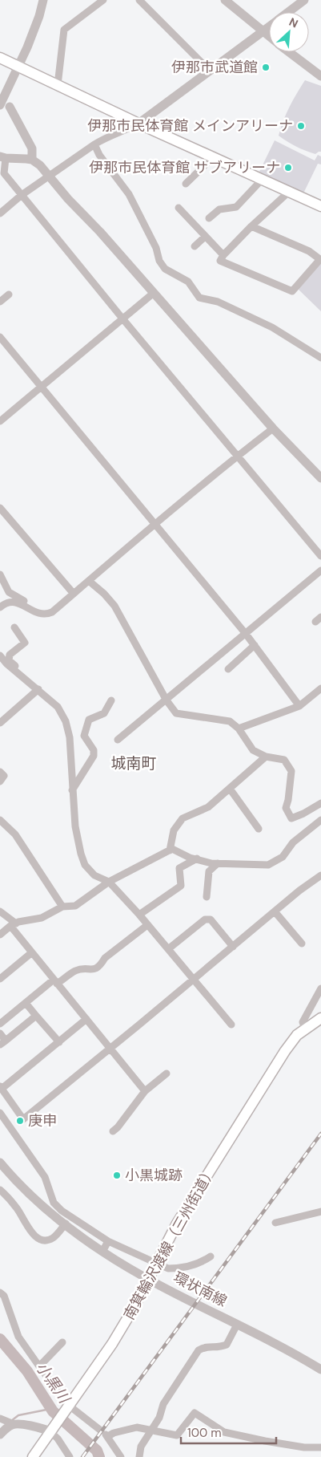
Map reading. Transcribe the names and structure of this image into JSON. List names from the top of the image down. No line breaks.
{"streets":{"main road":["南箕輪沢渡線（三州街道）"],"street":["環状南線"]},"crossings":[["南箕輪沢渡線（三州街道）","環状南線"]],"districts":["城南町"],"water":["小黒川"],"places":["伊那市武道館","伊那市民体育館 メインアリーナ","伊那市民体育館 サブアリーナ","庚申","小黒城跡"],"scale_bar":"100 m","north":"top right"}
